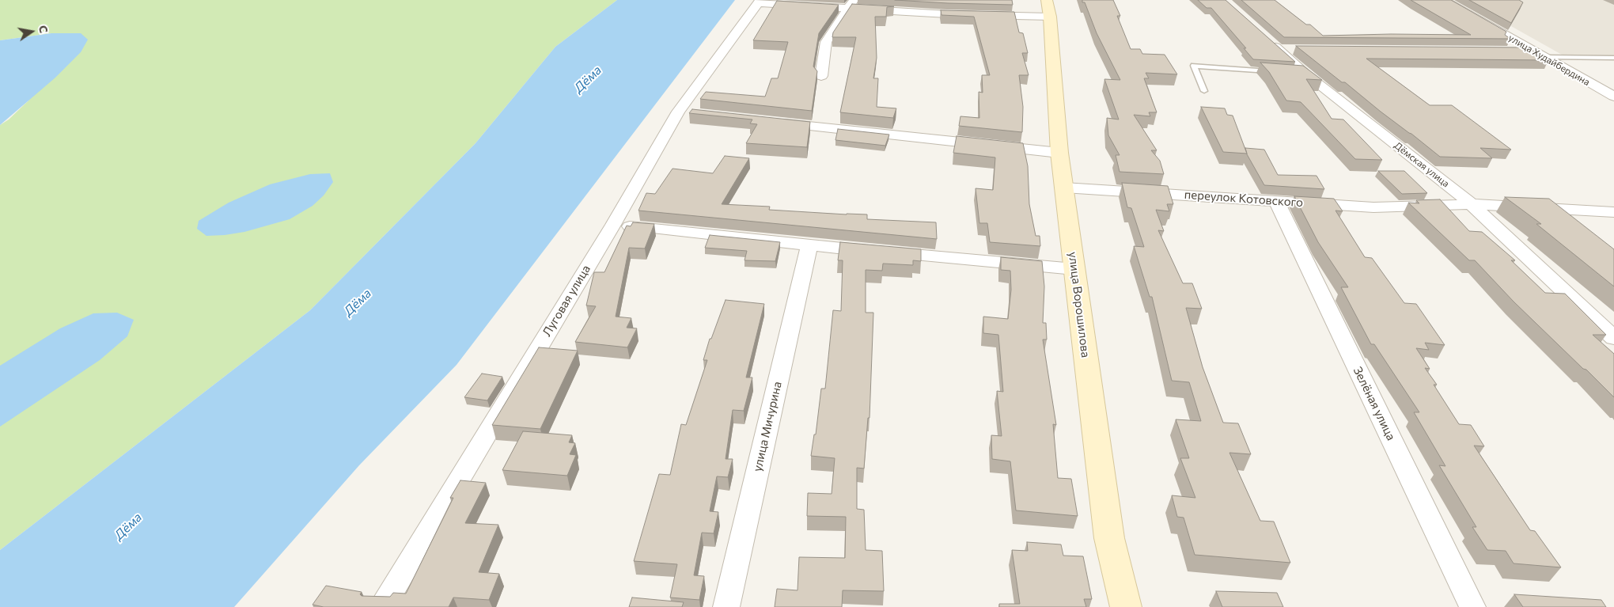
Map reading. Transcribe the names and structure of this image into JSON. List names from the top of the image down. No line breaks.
{"streets":{"street":["улица Худайбердина","Дёмская улица","переулок Котовского","Луговая улица","улица Ворошилова","Зелёная улица","улица Мичурина"]},"crossings":[["Дёмская улица","переулок Котовского"],["переулок Котовского","улица Ворошилова"],["переулок Котовского","Зелёная улица"]],"water":["Дёма"],"north":"right"}
